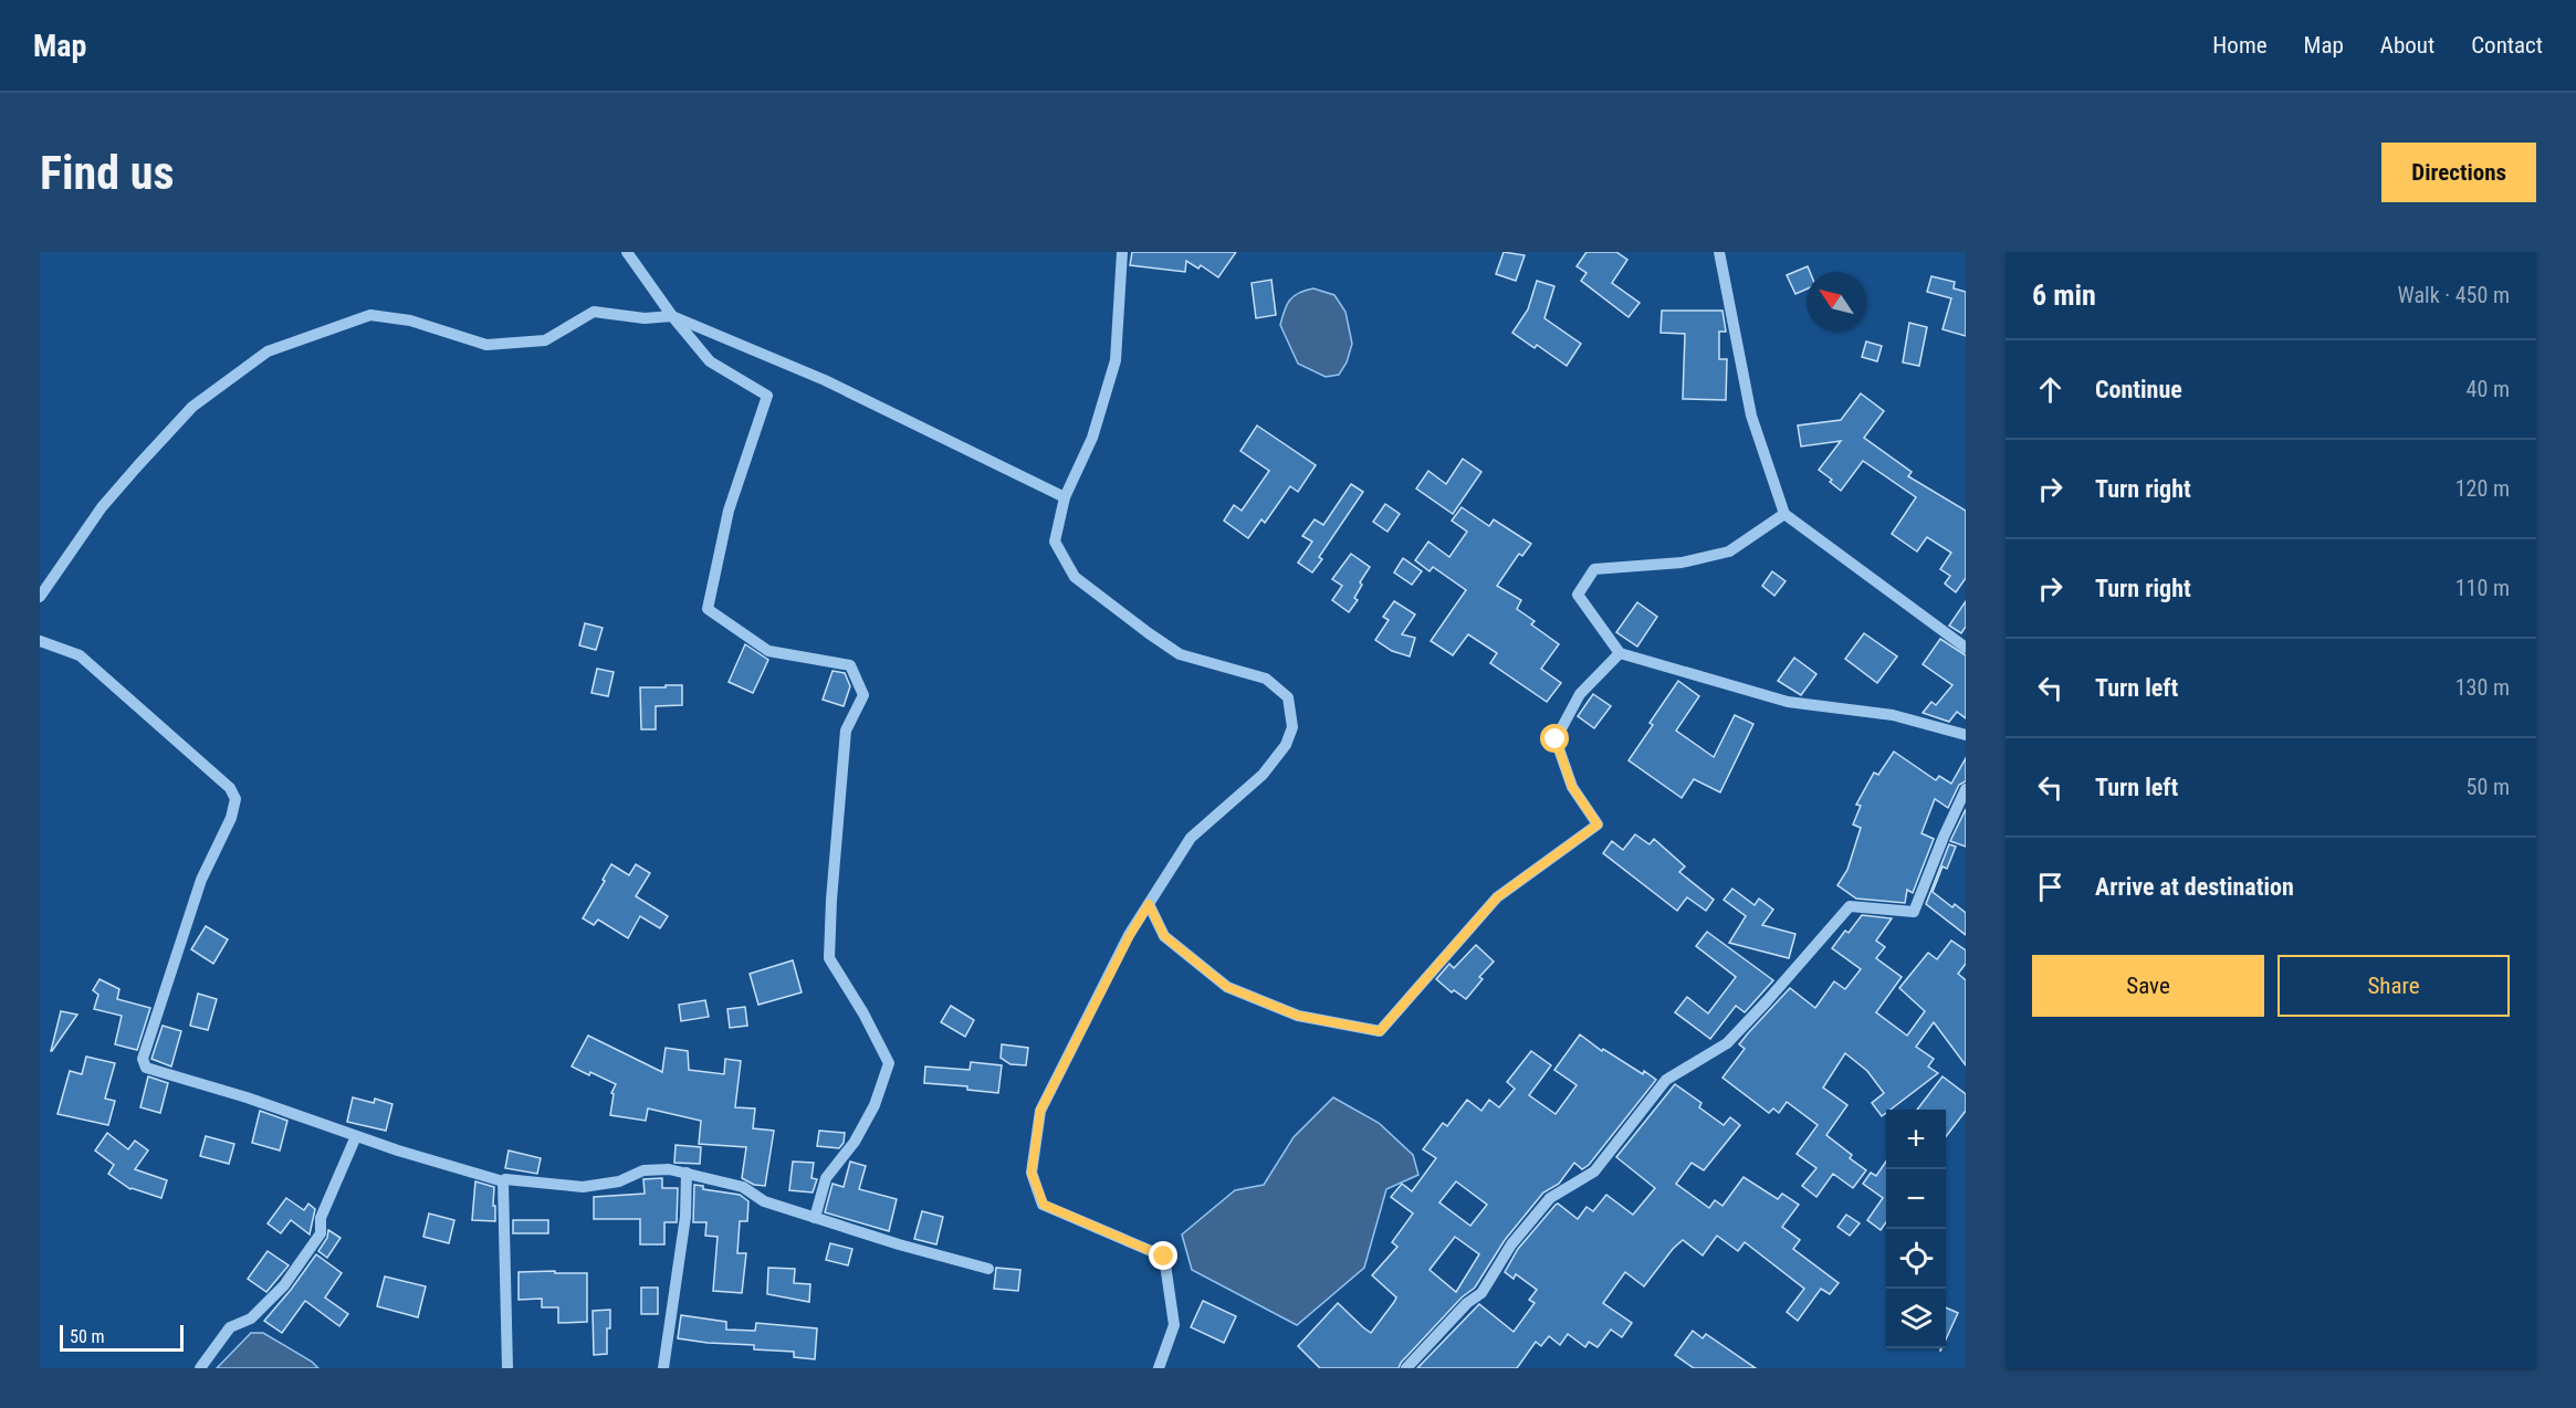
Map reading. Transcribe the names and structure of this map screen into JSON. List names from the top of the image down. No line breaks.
{"scale_bar":"50 m","north":"top left","page":{"header":"Map","nav":["Home","Map","About","Contact"],"buttons":["Directions",["Save","Share"]],"title":"Find us","heading":["6 min","Walk · 450 m"],"list":[["Continue","40 m"],["Turn right","120 m"],["Turn right","110 m"],["Turn left","130 m"],["Turn left","50 m"],"Arrive at destination"],"map_buttons":["+","−"],"scale":"50 m"}}
